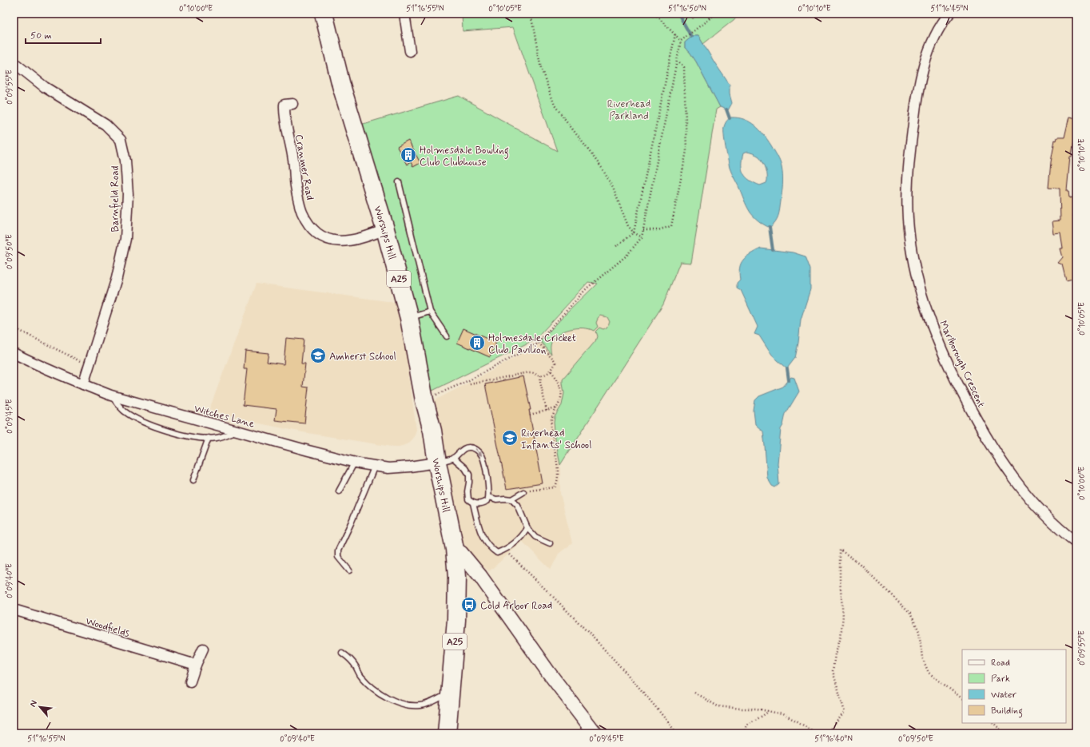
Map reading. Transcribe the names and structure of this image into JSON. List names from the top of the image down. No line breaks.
{"streets":{"highway":["Worships Hill","A25"],"street":["Cranmer Road","Barnfield Road","Marlborough Crescent","Witches Lane","Woodfields"]},"crossings":[["Cranmer Road","Worships Hill"],["Barnfield Road","Witches Lane"],["Worships Hill","A25"],["Worships Hill","Witches Lane"]],"parks":["Riverhead Parkland"],"places":{"building":["Holmesdale Bowling Club Clubhouse","Holmesdale Cricket Club Pavilion"],"school or university":["Amherst School","Riverhead Infants' School"],"bus stop":["Cold Arbor Road"]},"legend":["Road","Park","Water","Building"],"scale_bar":"50 m","north":"top left","coordinates":["0°10'00\"E","51°16'55\"N","0°10'05\"E","51°16'50\"N","0°10'10\"E","51°16'45\"N","0°09'55\"E","0°09'50\"E","0°09'45\"E","0°09'40\"E","51°16'40\"N"]}
